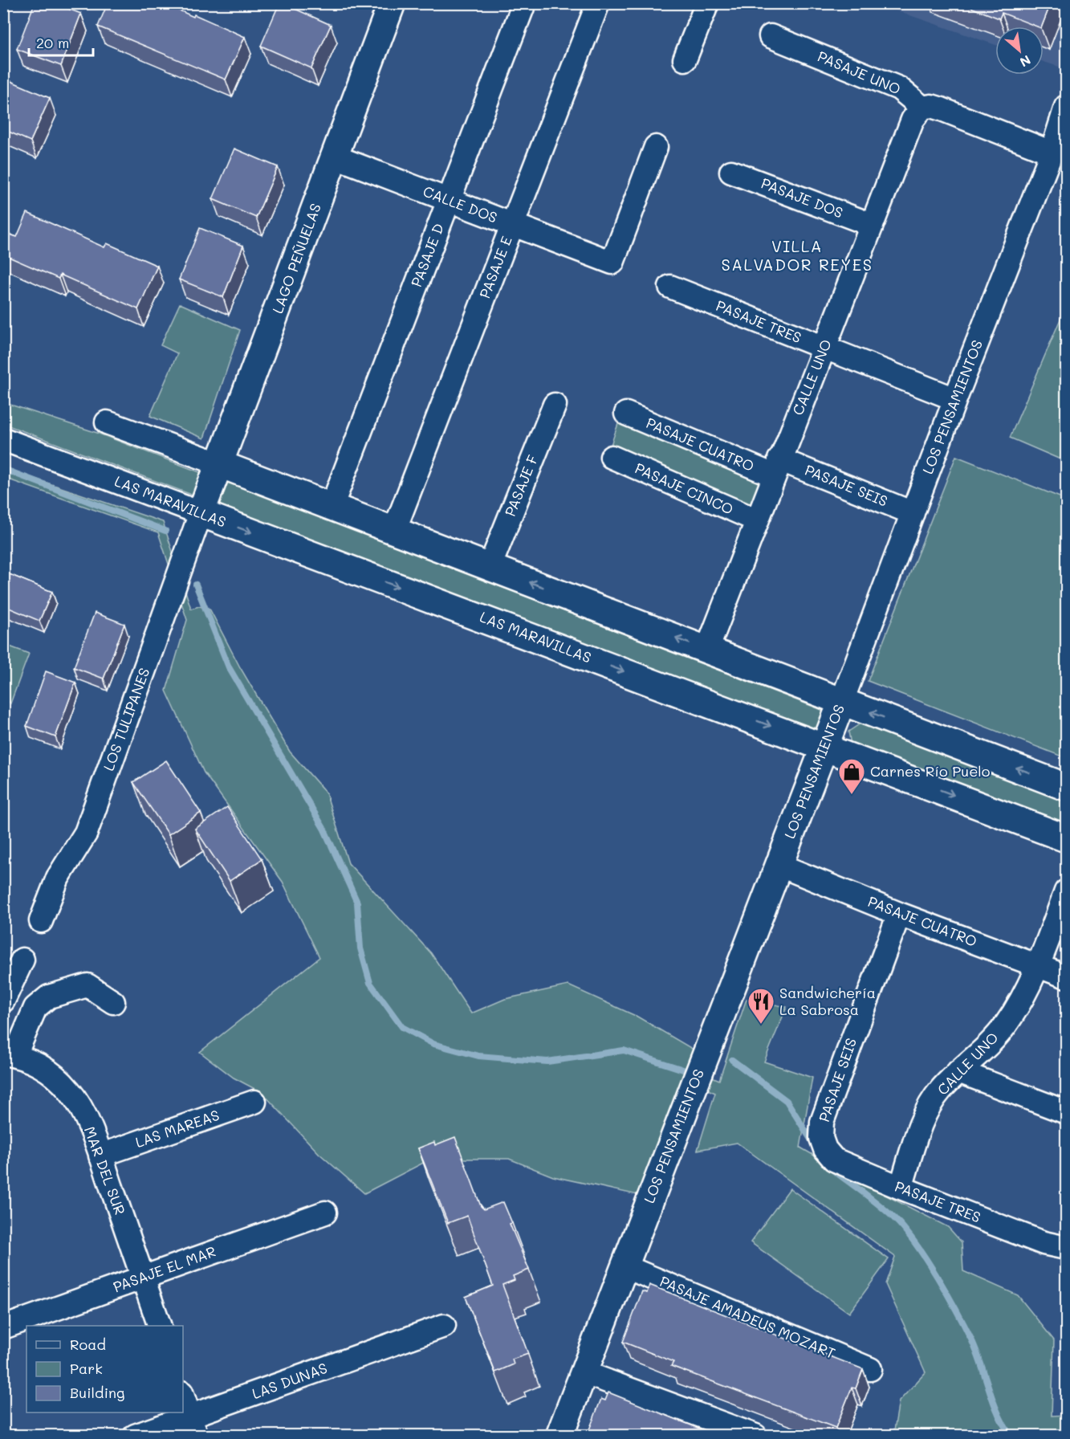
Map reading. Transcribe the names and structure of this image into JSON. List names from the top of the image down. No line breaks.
{"streets":{"street":["PASAJE UNO","PASAJE DOS","CALLE DOS","PASAJE D","LAGO PEÑUELAS","PASAJE E","PASAJE TRES","CALLE UNO","LOS PENSAMIENTOS","PASAJE CUATRO","PASAJE F","PASAJE SEIS","PASAJE CINCO","LAS MARAVILLAS","LOS TULIPANES","LAS MAREAS","MAR DEL SUR","PASAJE EL MAR","PASAJE AMADEUS MOZART","LAS DUNAS"]},"crossings":[["PASAJE UNO","CALLE UNO"],["PASAJE DOS","CALLE UNO"],["CALLE DOS","PASAJE D"],["CALLE DOS","LAGO PEÑUELAS"],["CALLE DOS","PASAJE E"],["LAGO PEÑUELAS","LAS MARAVILLAS"],["LAGO PEÑUELAS","LOS TULIPANES"],["PASAJE TRES","CALLE UNO"],["PASAJE TRES","LOS PENSAMIENTOS"],["PASAJE TRES","PASAJE SEIS"],["CALLE UNO","PASAJE CUATRO"],["CALLE UNO","PASAJE SEIS"],["CALLE UNO","PASAJE CINCO"],["LOS PENSAMIENTOS","PASAJE CUATRO"],["LOS PENSAMIENTOS","PASAJE SEIS"],["LOS PENSAMIENTOS","LAS MARAVILLAS"],["LOS PENSAMIENTOS","PASAJE AMADEUS MOZART"],["PASAJE CUATRO","PASAJE SEIS"],["LAS MARAVILLAS","LOS TULIPANES"],["LAS MAREAS","MAR DEL SUR"],["MAR DEL SUR","PASAJE EL MAR"]],"districts":["VILLA SALVADOR REYES"],"places":{"shop":["Carnes Río Puelo"],"restaurant":["Sandwichería La Sabrosa"]},"legend":["Road","Park","Building"],"scale_bar":"20 m","north":"bottom right"}
